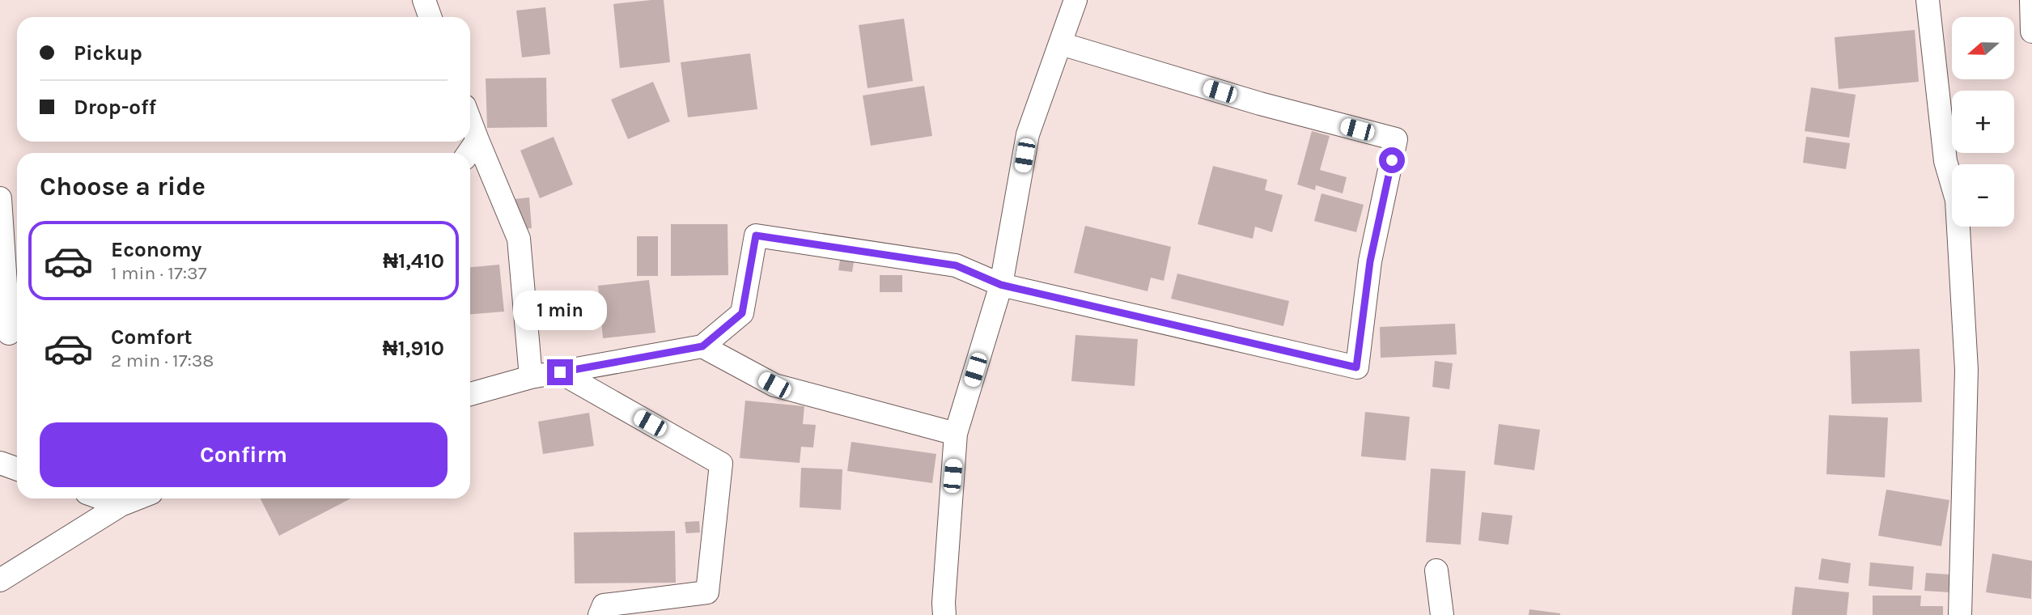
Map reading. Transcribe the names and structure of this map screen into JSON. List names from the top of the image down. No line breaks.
{"north":"left","page":{"map_buttons":["+","−"],"banner":["Pickup","Drop-off"],"heading":"Choose a ride","list":[{"name":"Economy","note":"1 min · 17:37","value":"₦1,410"},{"name":"Comfort","note":"2 min · 17:38","value":"₦1,910"}],"bubble":"1 min","buttons":"Confirm"}}
